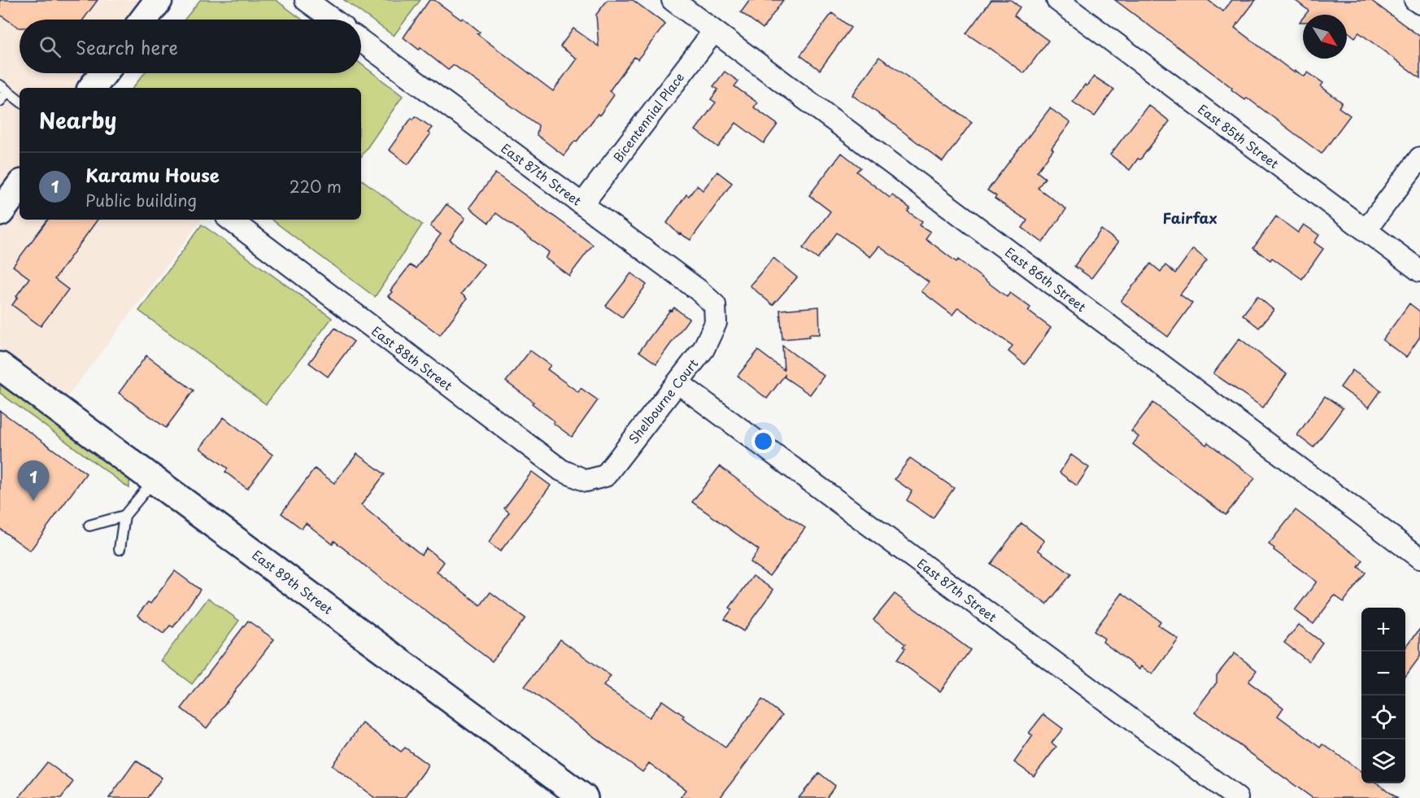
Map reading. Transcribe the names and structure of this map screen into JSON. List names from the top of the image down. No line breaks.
{"streets":{"street":["Bicentennial Place","East 85th Street","East 87th Street","East 86th Street","East 88th Street","Shelbourne Court","East 89th Street"]},"crossings":[["Bicentennial Place","East 87th Street"],["Bicentennial Place","East 86th Street"],["East 87th Street","Shelbourne Court"],["East 88th Street","Shelbourne Court"]],"districts":["Fairfax"],"north":"bottom right","page":{"search":"Search here","heading":"Nearby","list":[{"mark":"1","name":"Karamu House","note":"Public building","value":"220 m"}],"pins":"1","map_buttons":["+","−"]}}
